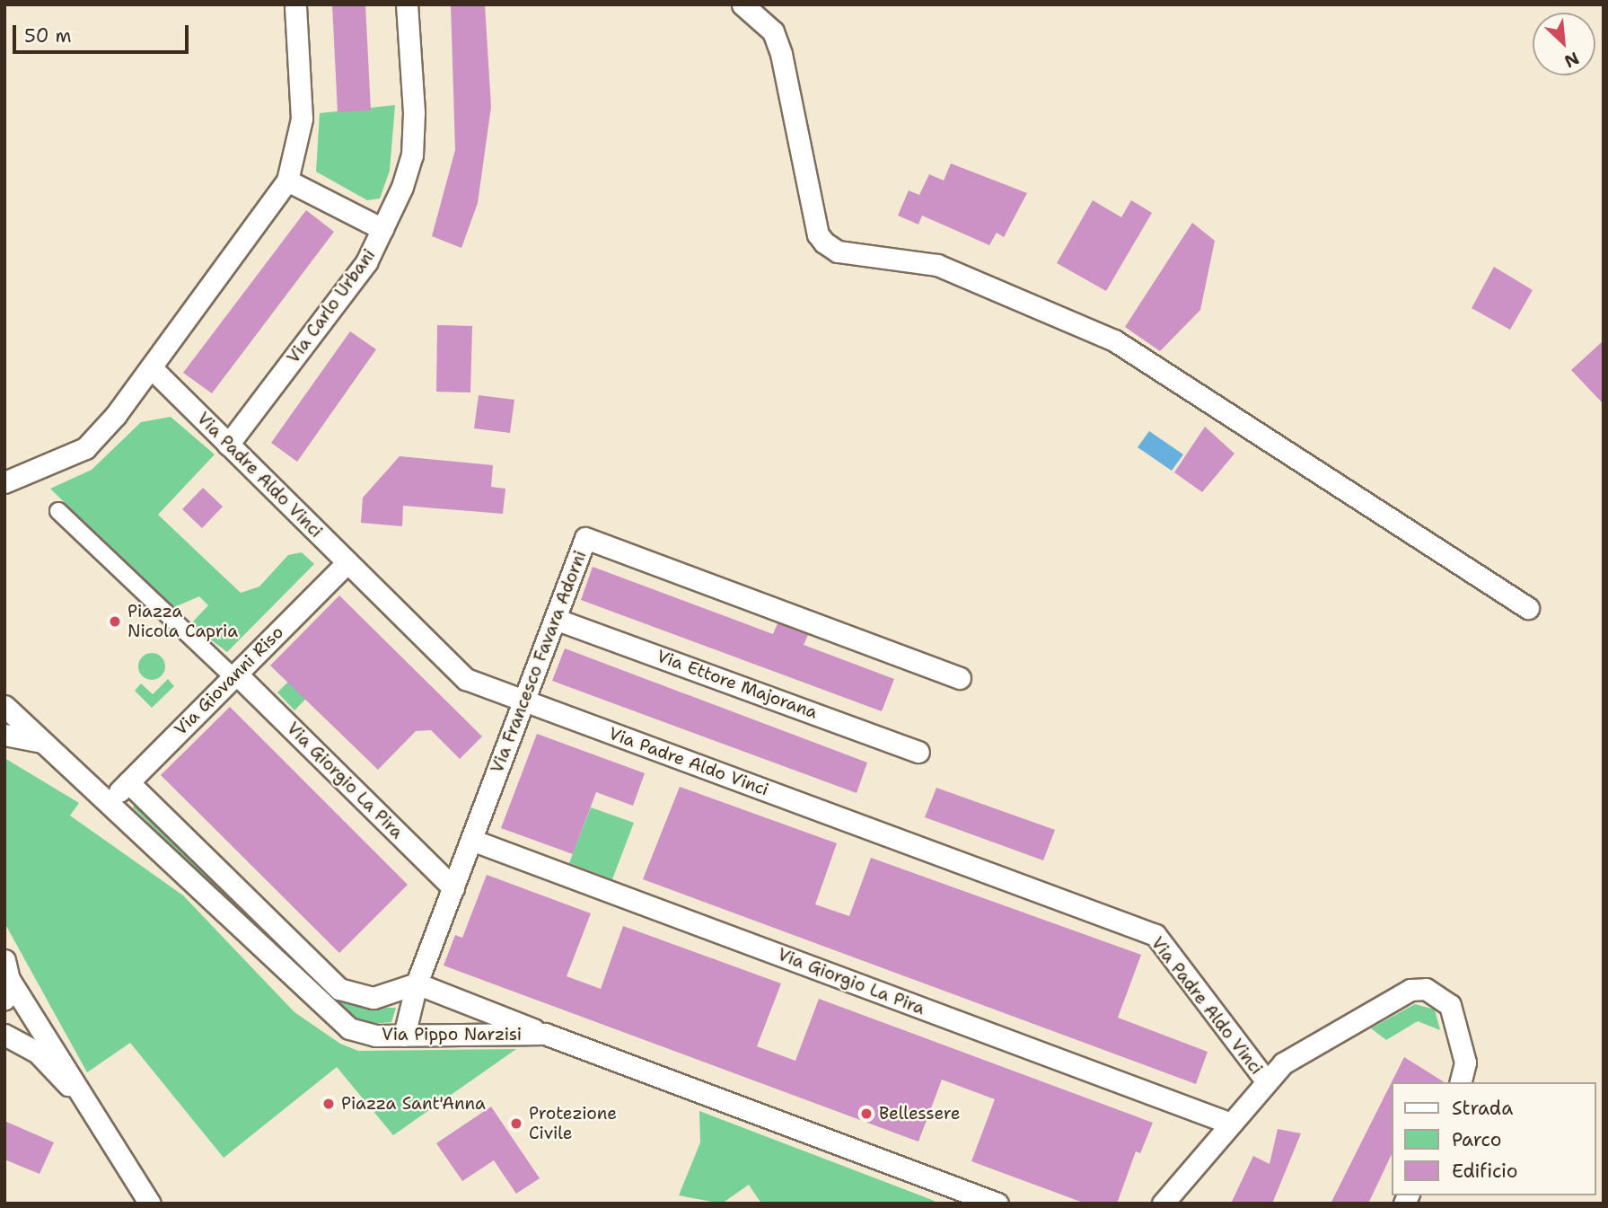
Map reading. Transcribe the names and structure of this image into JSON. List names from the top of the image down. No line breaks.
{"streets":{"street":["Via Carlo Urbani","Via Padre Aldo Vinci","Via Francesco Favara Adorni","Via Giovanni Riso","Via Ettore Majorana","Via Giorgio La Pira","Via Pippo Narzisi"]},"crossings":[["Via Carlo Urbani","Via Padre Aldo Vinci"],["Via Padre Aldo Vinci","Via Francesco Favara Adorni"],["Via Padre Aldo Vinci","Via Giovanni Riso"],["Via Francesco Favara Adorni","Via Ettore Majorana"],["Via Francesco Favara Adorni","Via Giorgio La Pira"],["Via Francesco Favara Adorni","Via Pippo Narzisi"],["Via Giovanni Riso","Via Giorgio La Pira"],["Via Giovanni Riso","Via Pippo Narzisi"]],"places":["Piazza Nicola Capria","Piazza Sant'Anna","Bellessere","Protezione Civile"],"legend":["Strada","Parco","Edificio"],"scale_bar":"50 m","north":"bottom right"}
